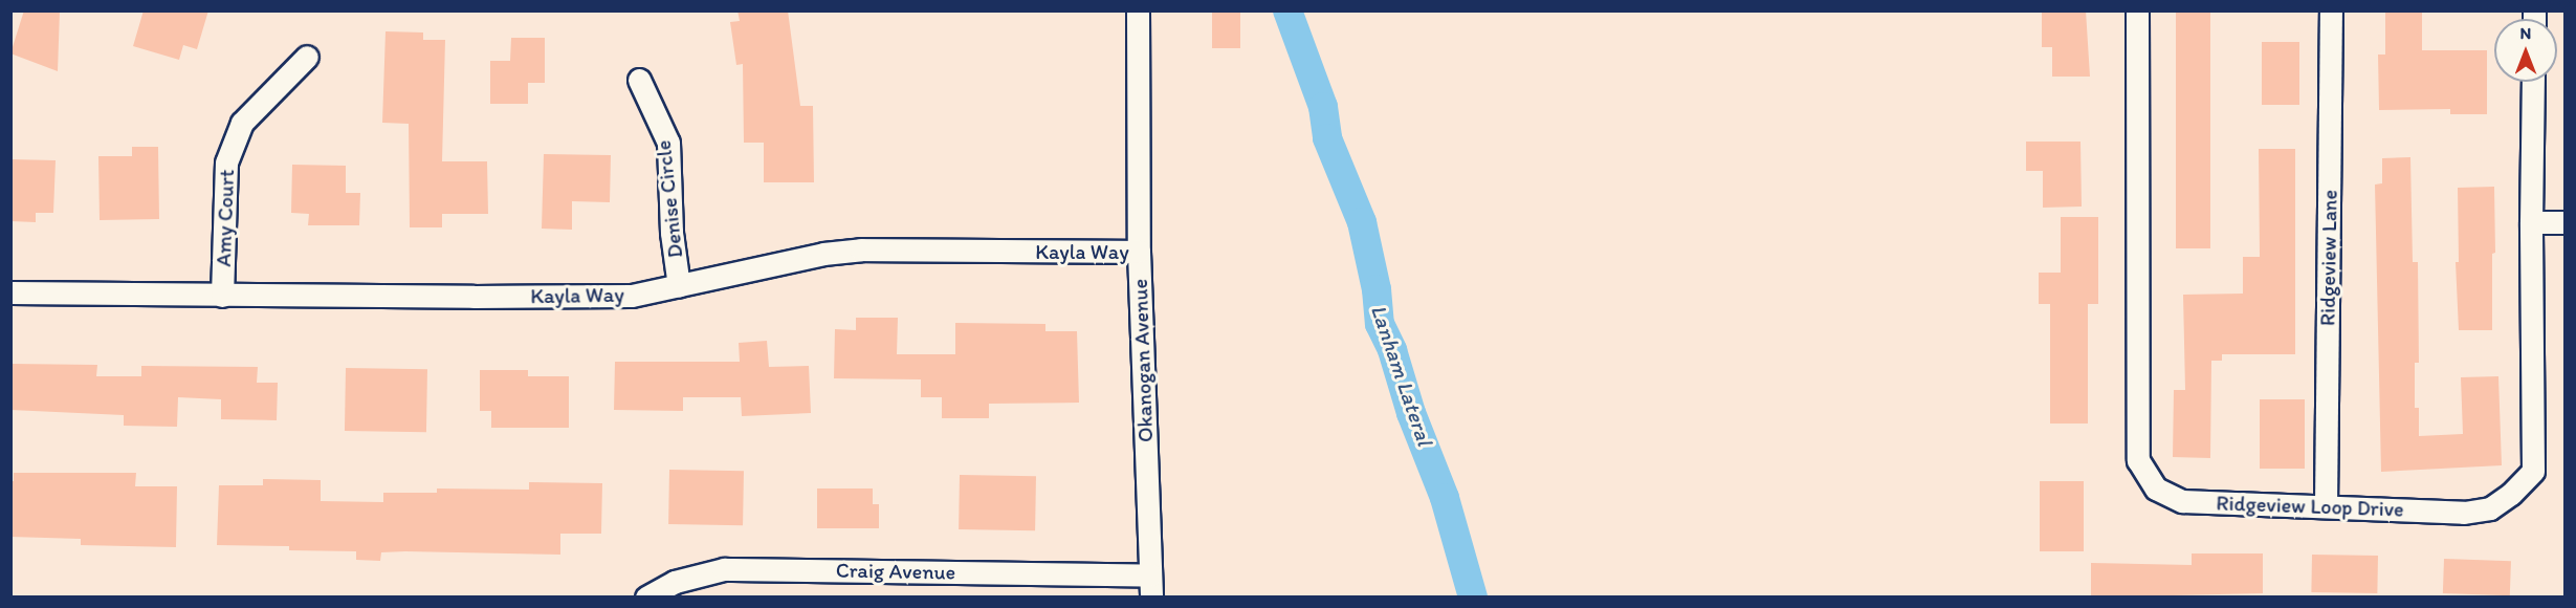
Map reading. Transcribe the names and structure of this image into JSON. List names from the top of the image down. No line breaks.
{"streets":{"street":["Denise Circle","Amy Court","Kayla Way","Ridgeview Lane","Okanogan Avenue","Ridgeview Loop Drive","Craig Avenue"]},"crossings":[["Denise Circle","Kayla Way"],["Amy Court","Kayla Way"],["Kayla Way","Okanogan Avenue"],["Ridgeview Lane","Ridgeview Loop Drive"],["Okanogan Avenue","Craig Avenue"]],"water":["Lanham Lateral"],"north":"top"}
